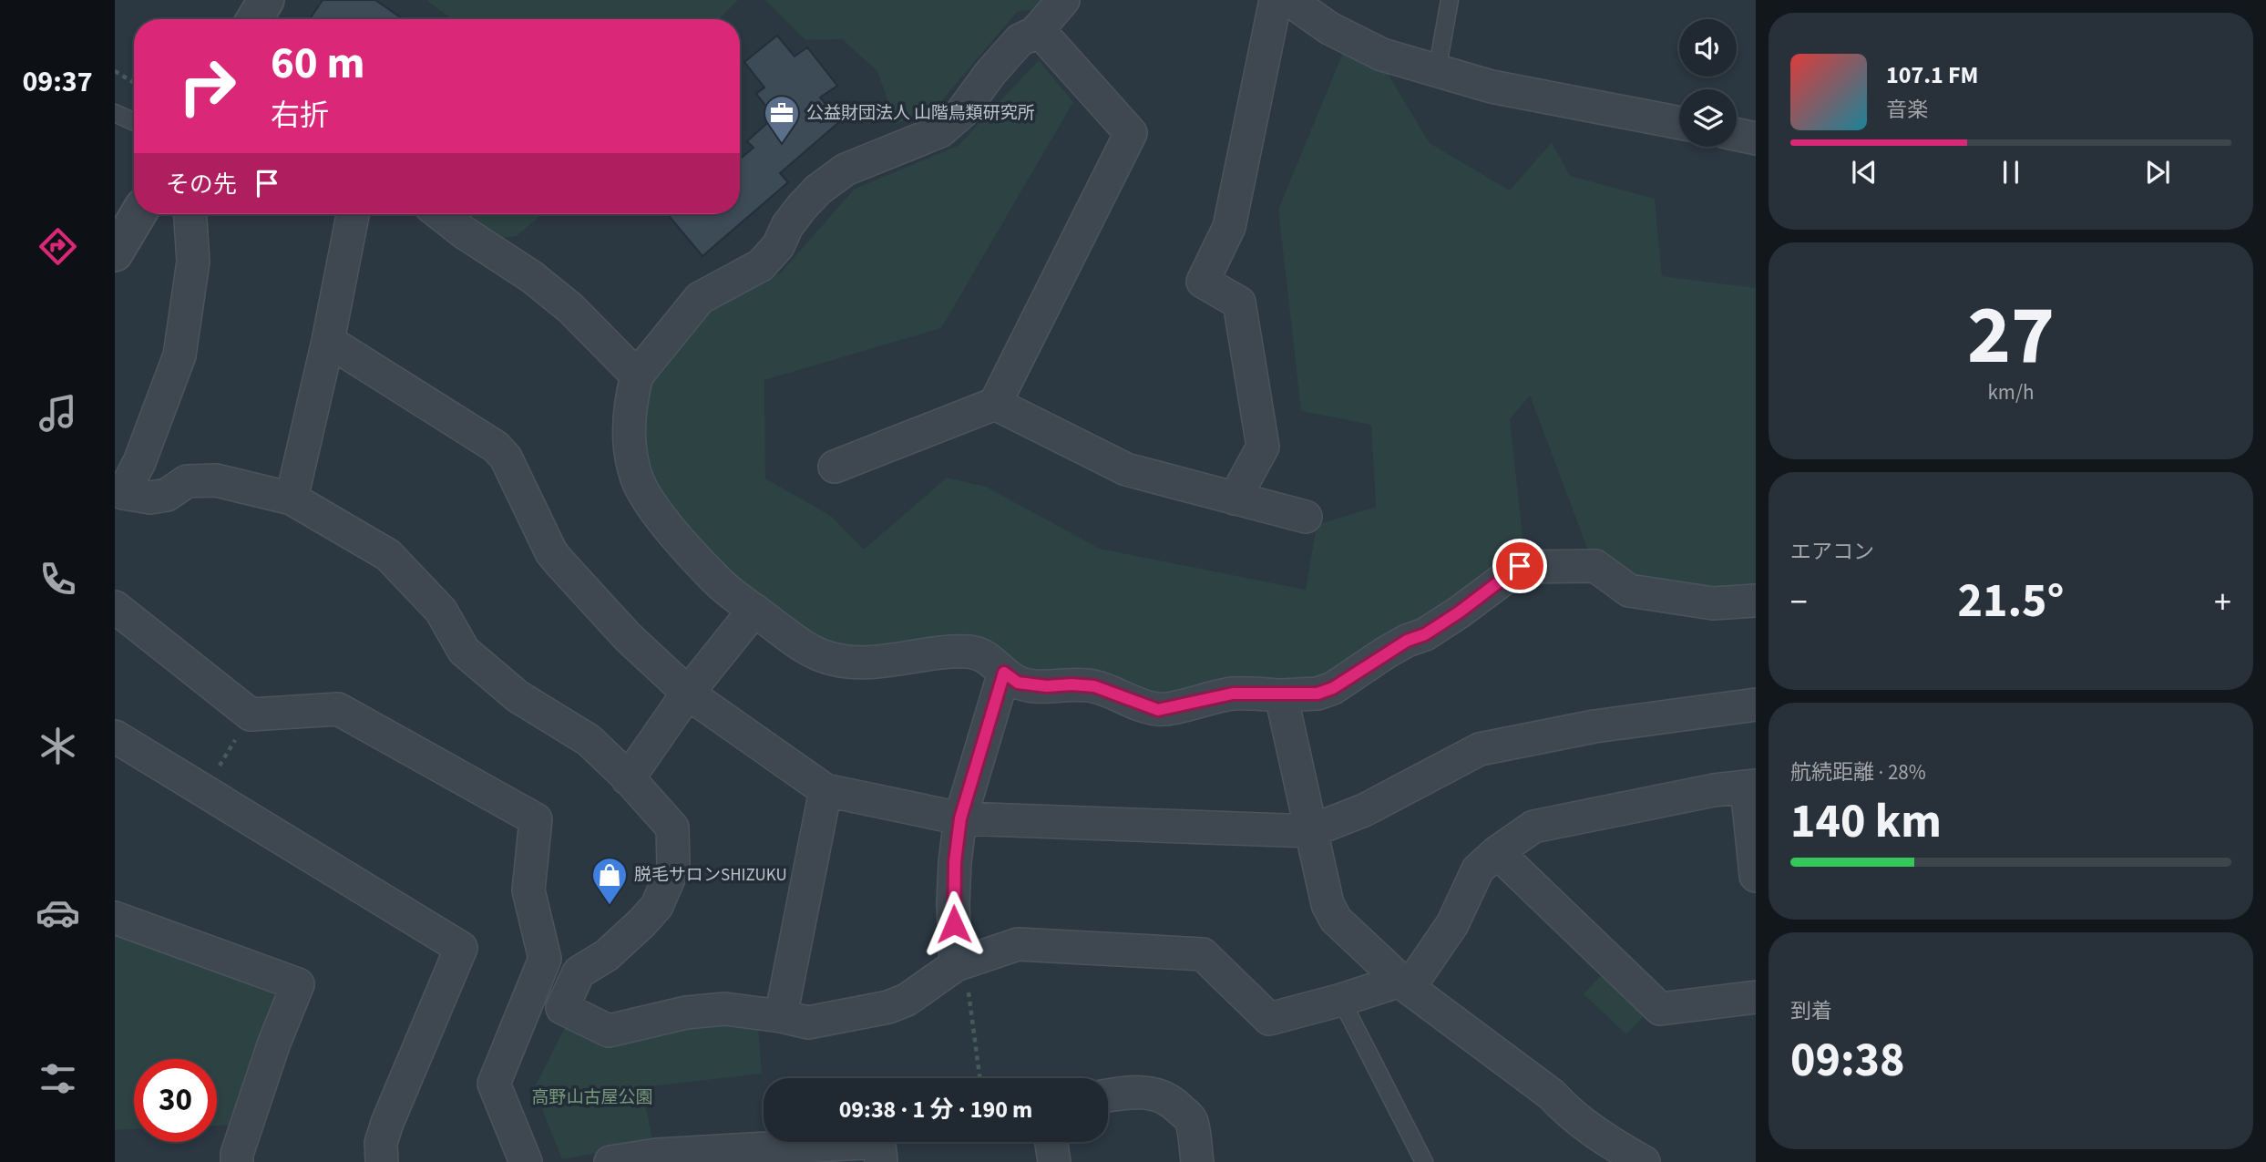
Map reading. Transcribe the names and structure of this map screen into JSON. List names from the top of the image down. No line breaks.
{"parks":["高野山古屋公園"],"places":{"office":["公益財団法人 山階鳥類研究所"],"shop":["脱毛サロンSHIZUKU"]},"page":{"tabs":"09:37","turn":["60 m","右折"],"song":["107.1 FM","音楽"],"then":"その先","tile":[["27","km/h"],"エアコン",["航続距離 · 28%","140 km"],["到着","09:38"]],"heat":["−","21.5°","+"],"limit":"30","trip":"09:38 · 1 分 · 190 m"}}
